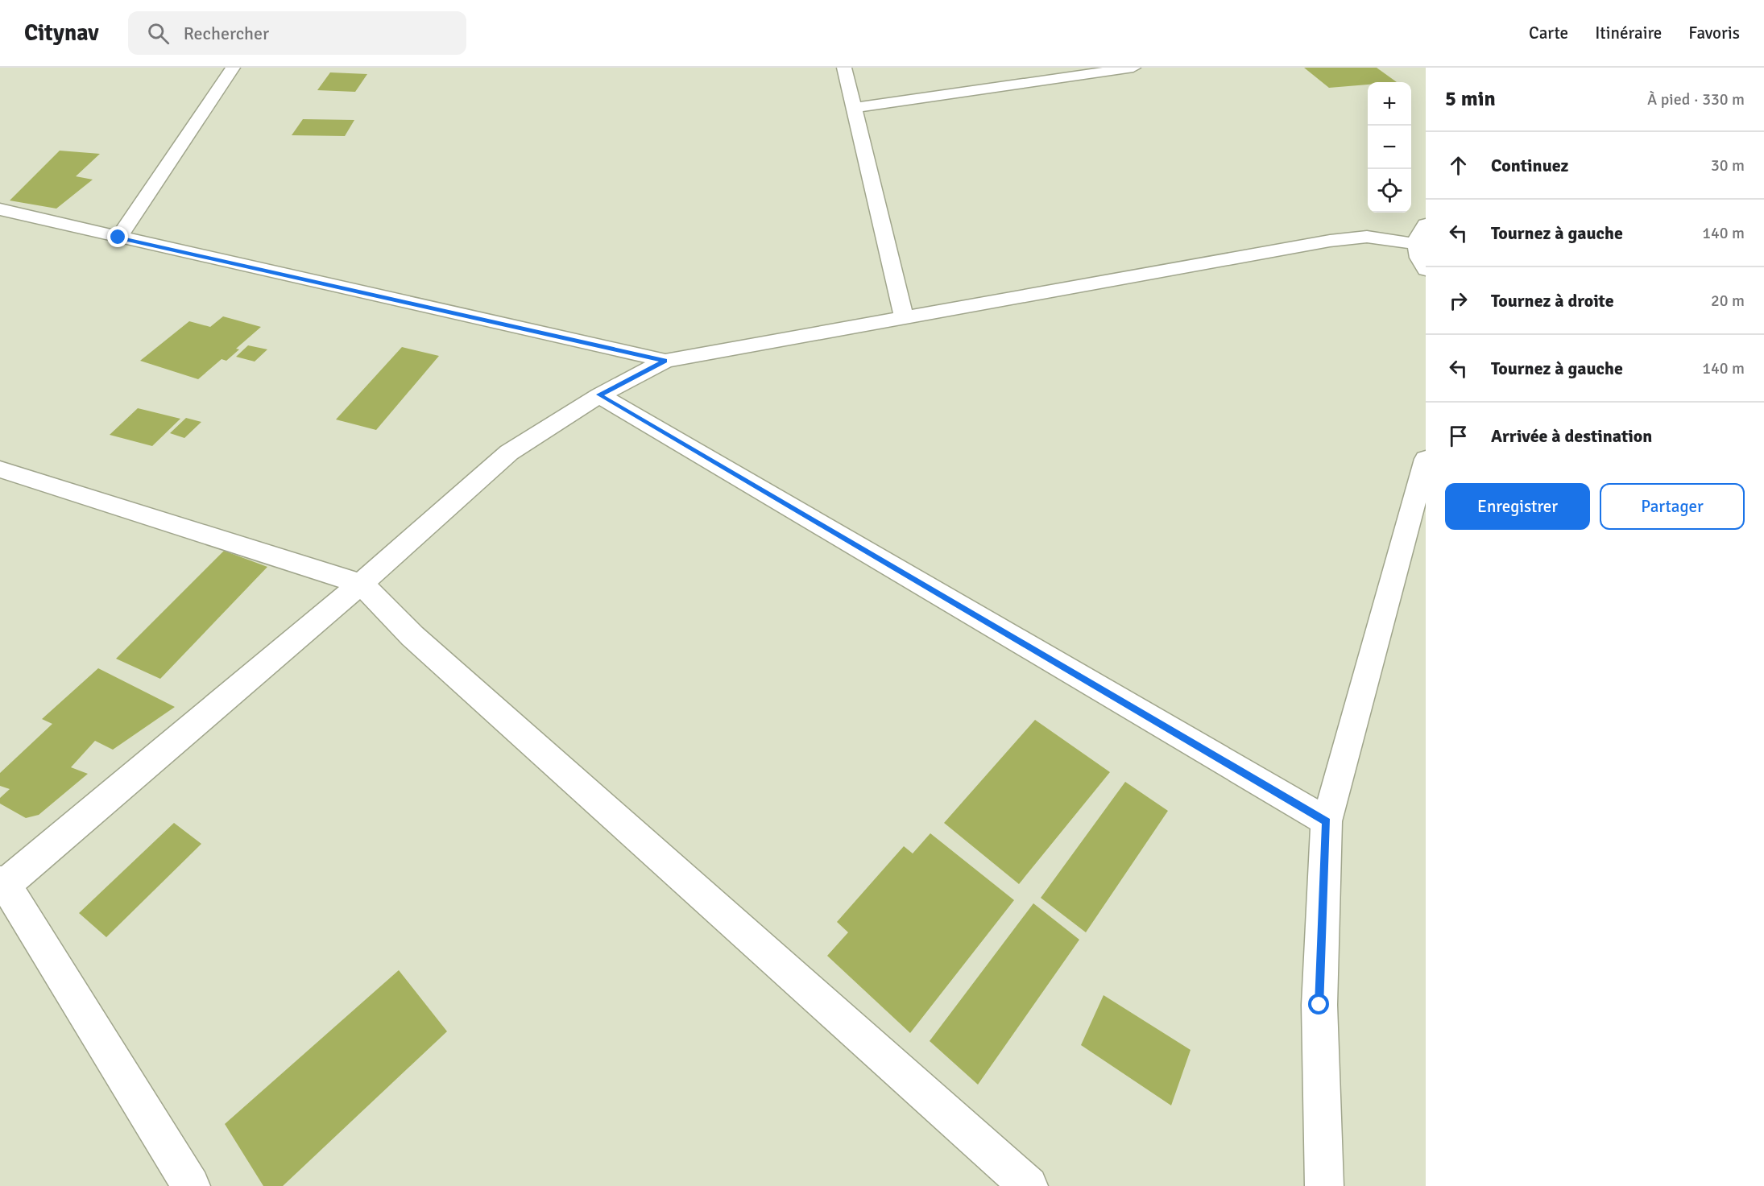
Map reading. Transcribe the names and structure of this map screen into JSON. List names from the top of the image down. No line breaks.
{"page":{"header":"Citynav","search":"Rechercher","nav":["Carte","Itinéraire","Favoris"],"heading":["5 min","À pied · 330 m"],"map_buttons":["+","−"],"list":[["Continuez","30 m"],["Tournez à gauche","140 m"],["Tournez à droite","20 m"],["Tournez à gauche","140 m"],"Arrivée à destination"],"buttons":["Enregistrer","Partager"]}}
